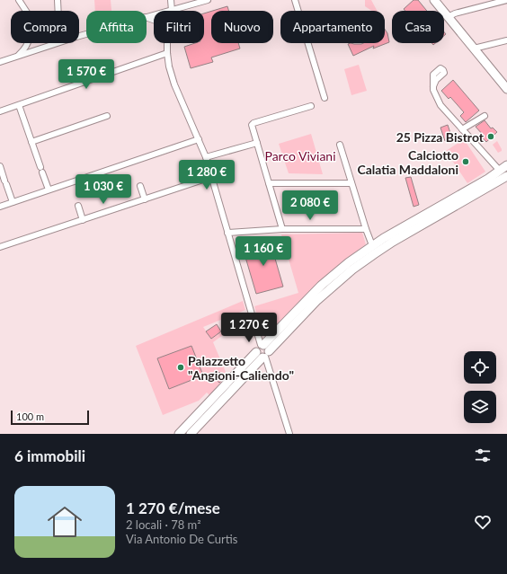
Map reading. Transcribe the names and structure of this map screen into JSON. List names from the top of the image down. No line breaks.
{"parks":["Parco Viviani"],"places":["25 Pizza Bistrot","Calciotto Calatia Maddaloni","Palazzetto \"Angioni-Caliendo\""],"scale_bar":"100 m","page":{"chip":["Compra","Affitta","Filtri","Nuovo","Appartamento","Casa"],"price":["1 570 €","1 280 €","1 030 €","2 080 €","1 160 €","1 270 €"],"scale":"100 m","heading":"6 immobili","list":[{"name":"1 270 €/mese","note":"2 locali · 78 m² · Via Antonio De Curtis"}]}}
